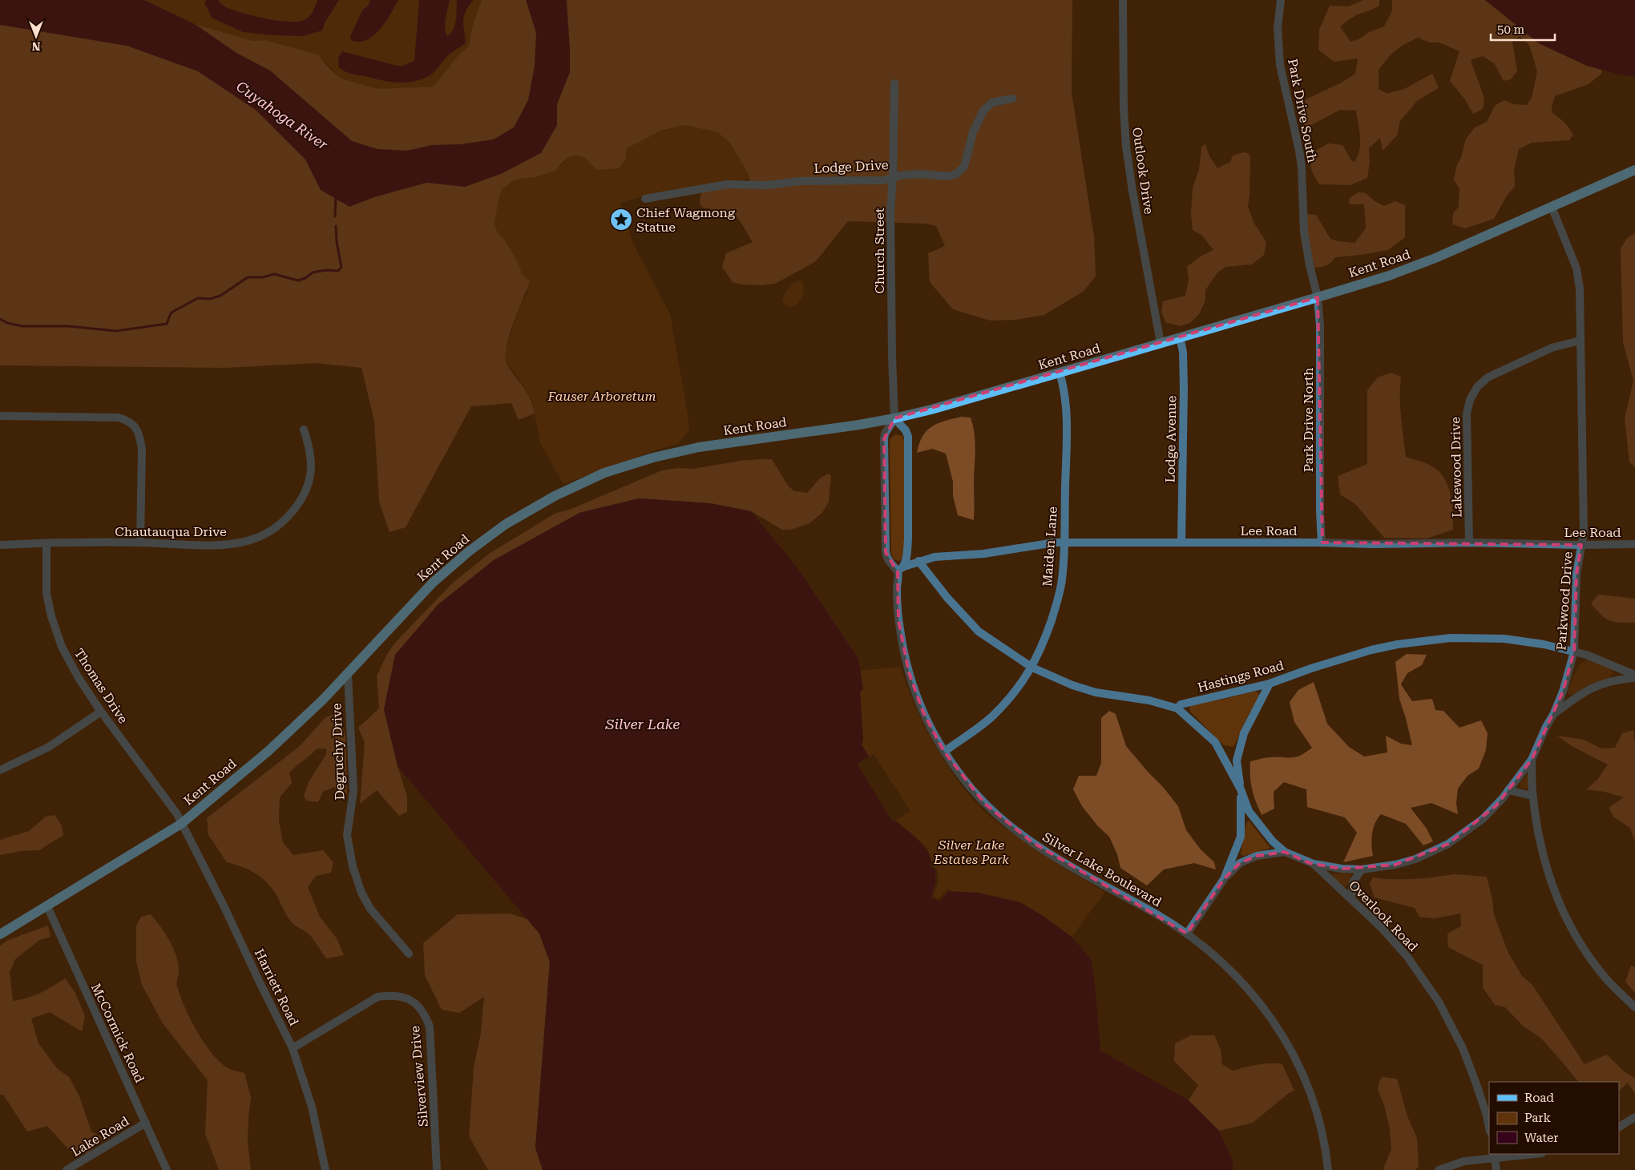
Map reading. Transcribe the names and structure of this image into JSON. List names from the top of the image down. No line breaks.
{"streets":{"main road":["Kent Road"],"street":["Park Drive South","Lodge Drive","Outlook Drive","Church Street","Park Drive North","Lodge Avenue","Lakewood Drive","Lee Road","Chautauqua Drive","Maiden Lane","Parkwood Drive","Hastings Road","Thomas Drive","Degruchy Drive","Silver Lake Boulevard","Overlook Road","Harriett Road","McCormick Road","Silverview Drive","Lake Road"]},"crossings":[["Park Drive South","Kent Road"],["Park Drive South","Park Drive North"],["Lodge Drive","Church Street"],["Outlook Drive","Kent Road"],["Church Street","Kent Road"],["Kent Road","Park Drive North"],["Kent Road","Lodge Avenue"],["Kent Road","Maiden Lane"],["Kent Road","Parkwood Drive"],["Kent Road","Thomas Drive"],["Kent Road","Degruchy Drive"],["Kent Road","Harriett Road"],["Kent Road","McCormick Road"],["Park Drive North","Lee Road"],["Lodge Avenue","Lee Road"],["Lakewood Drive","Lee Road"],["Lakewood Drive","Parkwood Drive"],["Lee Road","Maiden Lane"],["Lee Road","Parkwood Drive"],["Chautauqua Drive","Thomas Drive"],["Maiden Lane","Silver Lake Boulevard"],["Parkwood Drive","Hastings Road"],["Parkwood Drive","Overlook Road"],["Thomas Drive","Harriett Road"],["Harriett Road","Silverview Drive"],["McCormick Road","Lake Road"]],"water":["Cuyahoga River","Silver Lake"],"parks":["Fauser Arboretum","Silver Lake Estates Park"],"places":{"place":["Chief Wagmong Statue"]},"legend":["Road","Park","Water"],"scale_bar":"50 m","north":"bottom"}
